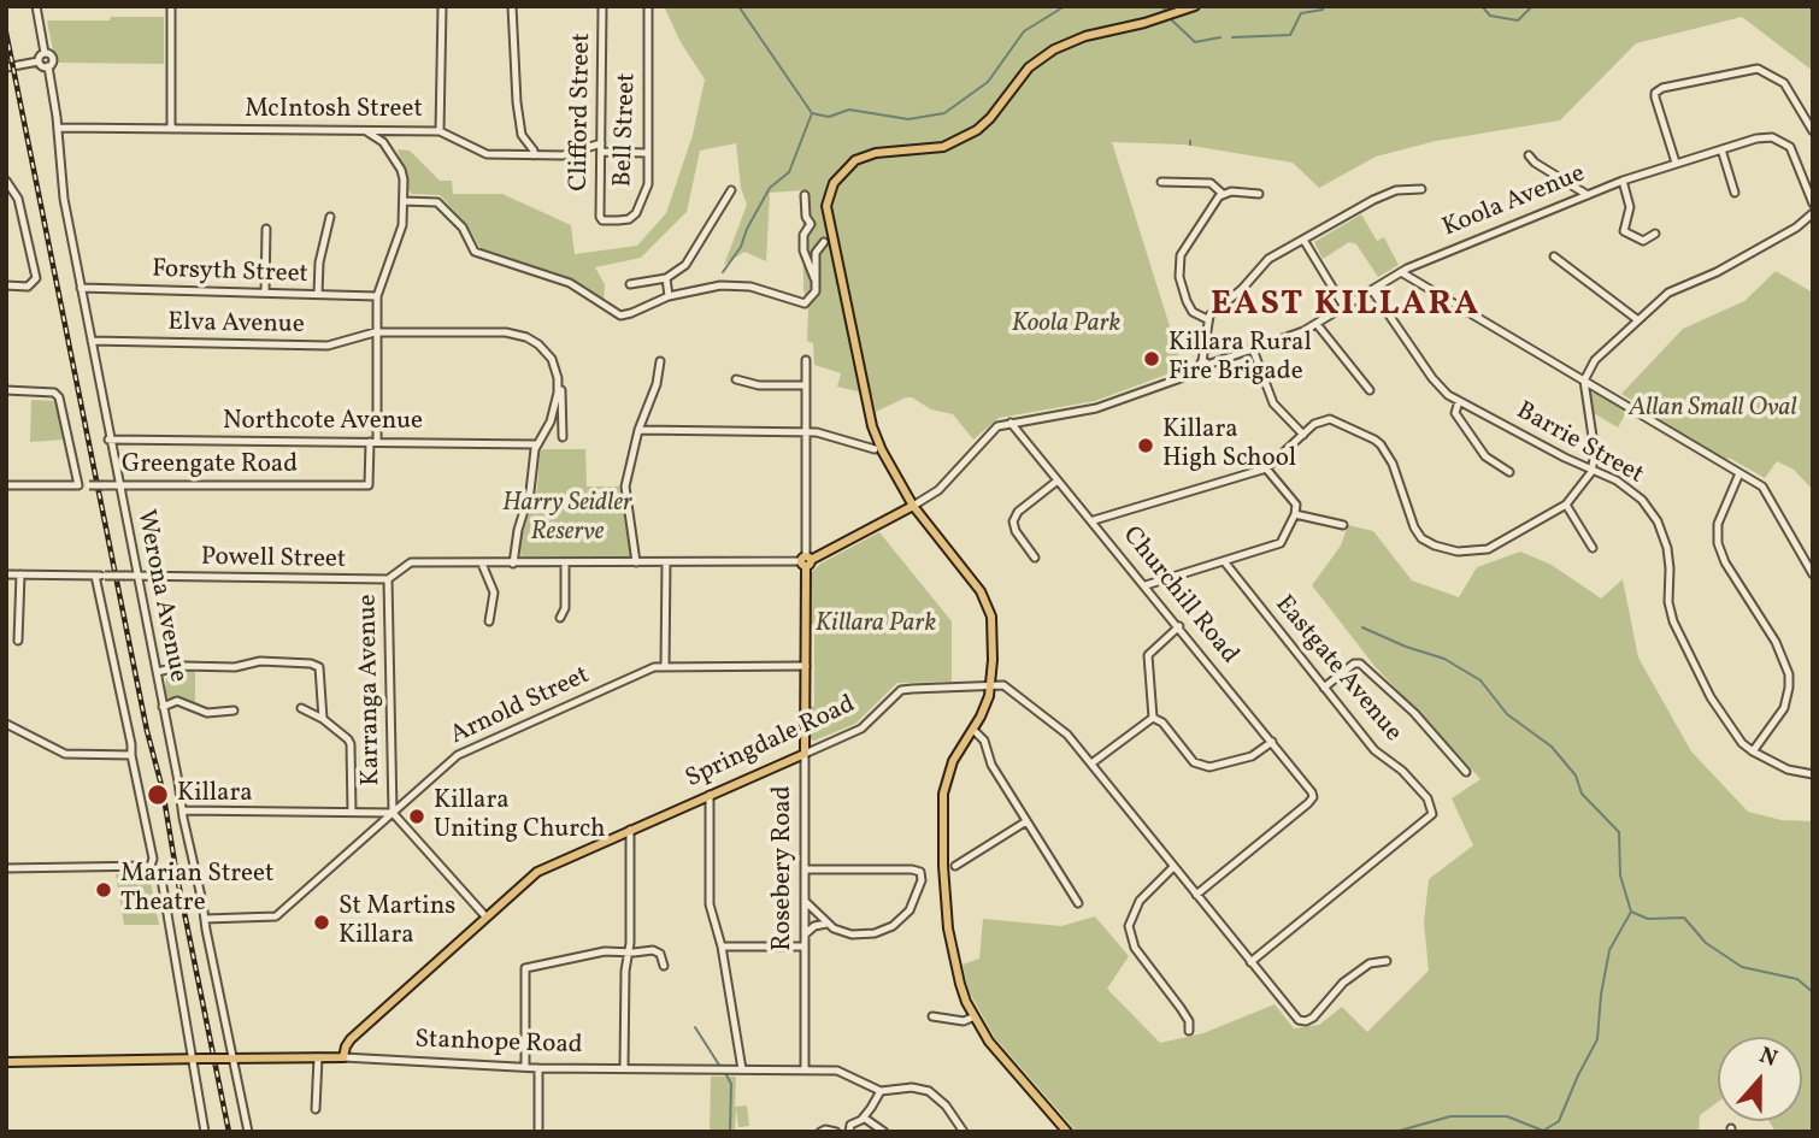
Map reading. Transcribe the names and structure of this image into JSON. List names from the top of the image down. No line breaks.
{"streets":{"main road":["Koola Avenue","Springdale Road","Rosebery Road","Stanhope Road"],"street":["McIntosh Street","Clifford Street","Bell Street","Forsyth Street","Elva Avenue","Northcote Avenue","Barrie Street","Greengate Road","Powell Street","Werona Avenue","Churchill Road","Eastgate Avenue","Karranga Avenue","Arnold Street"]},"crossings":[["McIntosh Street","Clifford Street"],["McIntosh Street","Bell Street"],["McIntosh Street","Werona Avenue"],["Clifford Street","Bell Street"],["Koola Avenue","Churchill Road"],["Koola Avenue","Rosebery Road"],["Forsyth Street","Werona Avenue"],["Elva Avenue","Werona Avenue"],["Northcote Avenue","Greengate Road"],["Northcote Avenue","Werona Avenue"],["Greengate Road","Werona Avenue"],["Powell Street","Werona Avenue"],["Powell Street","Karranga Avenue"],["Werona Avenue","Arnold Street"],["Werona Avenue","Stanhope Road"],["Churchill Road","Springdale Road"],["Eastgate Avenue","Springdale Road"],["Karranga Avenue","Arnold Street"],["Karranga Avenue","Springdale Road"],["Arnold Street","Rosebery Road"],["Springdale Road","Rosebery Road"],["Springdale Road","Stanhope Road"],["Rosebery Road","Stanhope Road"]],"districts":["EAST KILLARA"],"parks":["Koola Park","Allan Small Oval","Harry Seidler Reserve","Killara Park"],"places":["Killara Rural Fire Brigade","Killara High School","Killara","Killara Uniting Church","Marian Street Theatre","St Martins Killara"],"north":"top"}
